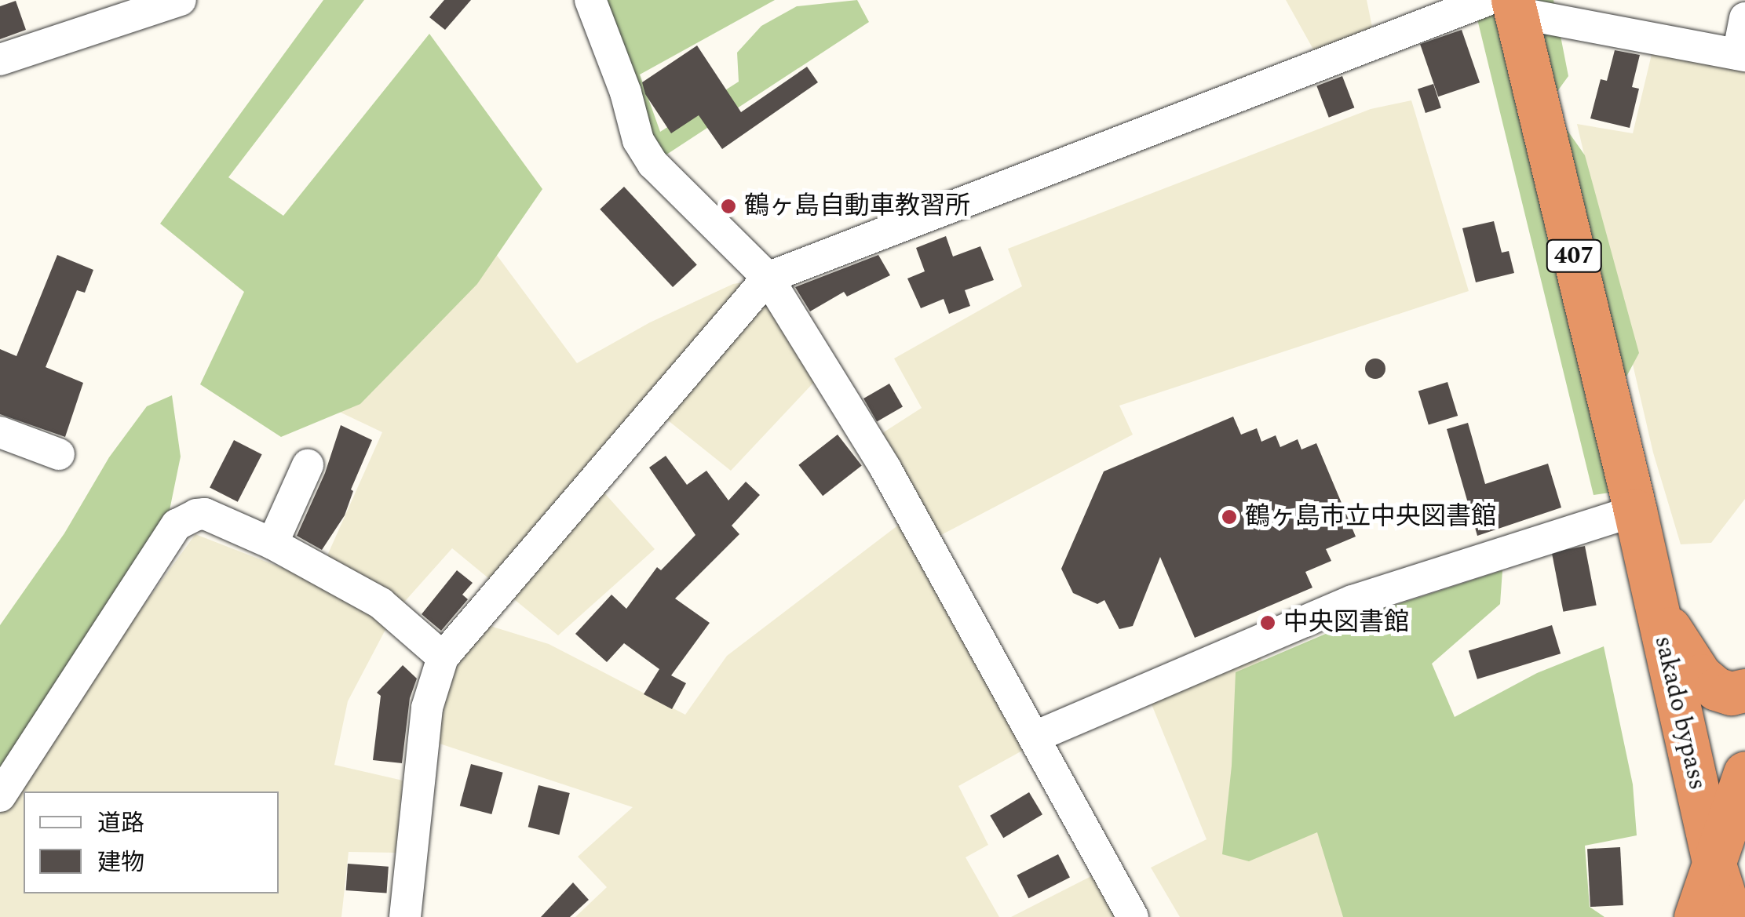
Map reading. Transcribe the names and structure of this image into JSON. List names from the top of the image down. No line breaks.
{"streets":{"highway":["407","sakado bypass"]},"crossings":[["407","sakado bypass"]],"places":["鶴ヶ島自動車教習所","鶴ヶ島市立中央図書館","中央図書館"],"legend":["道路","建物"]}
